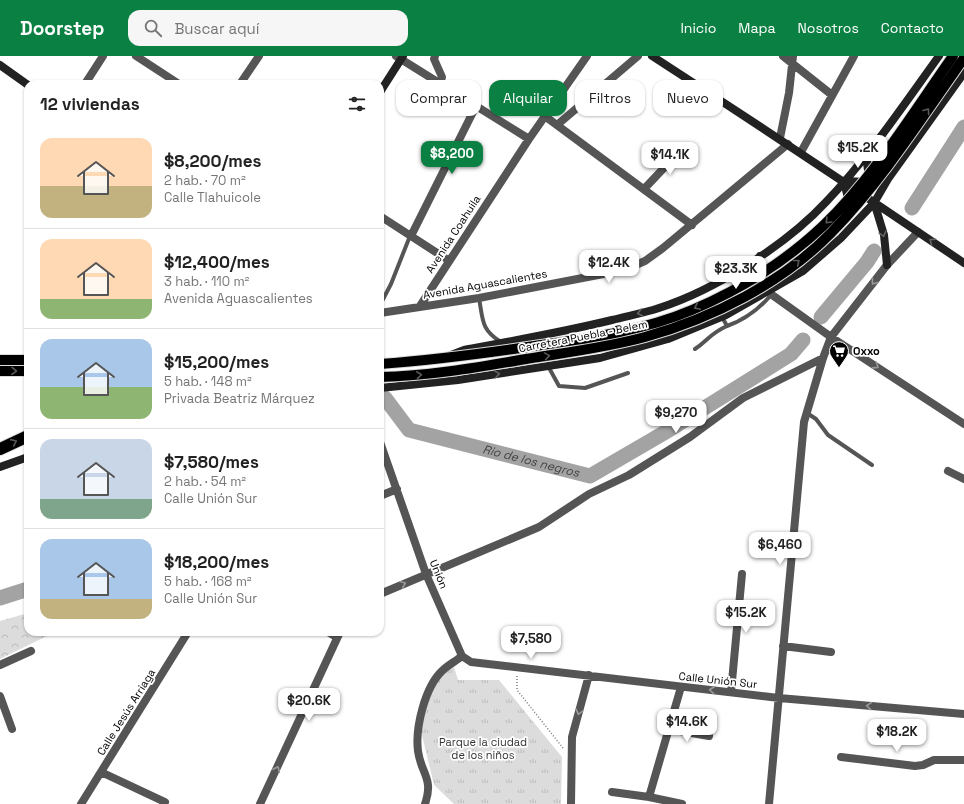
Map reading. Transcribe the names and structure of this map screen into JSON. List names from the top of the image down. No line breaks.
{"streets":{"main road":["Carretera Puebla - Belem"],"street":["Avenida Coahuila","Avenida Aguascalientes","Unión","Calle Unión Sur","Calle Jesús Arriaga"]},"crossings":[["Avenida Coahuila","Avenida Aguascalientes"],["Unión","Calle Unión Sur"]],"water":["Rio de los negros"],"parks":["Parque la ciudad de los niños"],"places":{"supermarket":["Oxxo"]},"page":{"header":"Doorstep","search":"Buscar aquí","nav":["Inicio","Mapa","Nosotros","Contacto"],"chip":["Comprar","Alquilar","Filtros","Nuevo"],"heading":"12 viviendas","list":[{"name":"$8,200/mes","note":"2 hab. · 70 m² · Calle Tlahuicole"},{"name":"$12,400/mes","note":"3 hab. · 110 m² · Avenida Aguascalientes"},{"name":"$15,200/mes","note":"5 hab. · 148 m² · Privada Beatriz Márquez"},{"name":"$7,580/mes","note":"2 hab. · 54 m² · Calle Unión Sur"},{"name":"$18,200/mes","note":"5 hab. · 168 m² · Calle Unión Sur"}],"price":["$15.2K","$8,200","$14.1K","$12.4K","$23.3K","$9,270","$6,460","$15.2K","$7,580","$20.6K","$14.6K","$18.2K"]}}
